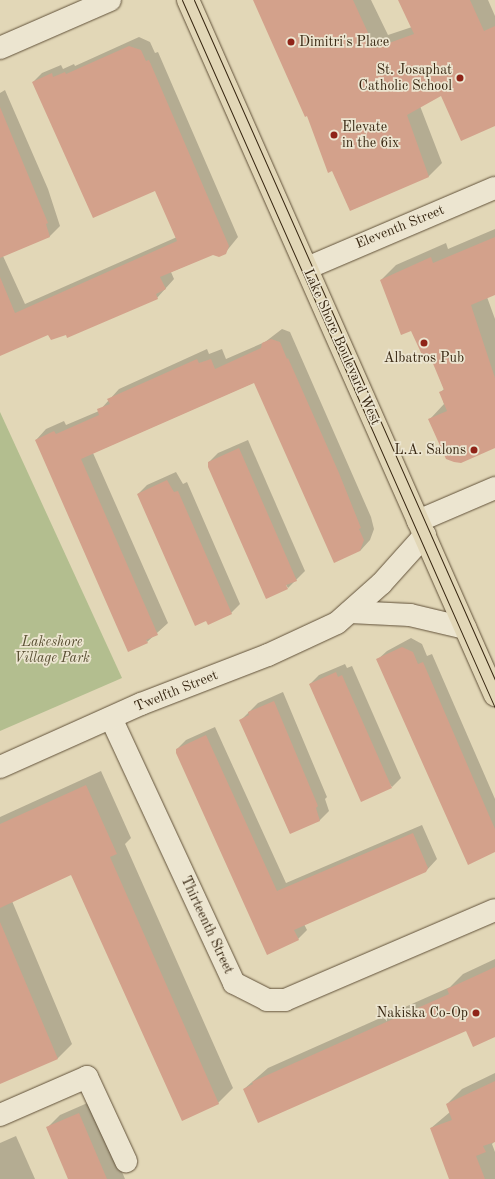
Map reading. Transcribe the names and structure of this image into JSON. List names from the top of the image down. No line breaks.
{"streets":{"main road":["Lake Shore Boulevard West"],"street":["Eleventh Street","Twelfth Street","Thirteenth Street"]},"crossings":[["Eleventh Street","Lake Shore Boulevard West"],["Lake Shore Boulevard West","Twelfth Street"],["Twelfth Street","Thirteenth Street"]],"parks":["Lakeshore Village Park"],"places":["Dimitri's Place","St. Josaphat Catholic School","Elevate in the 6ix","Albatros Pub","L.A. Salons","Nakiska Co-Op"]}
